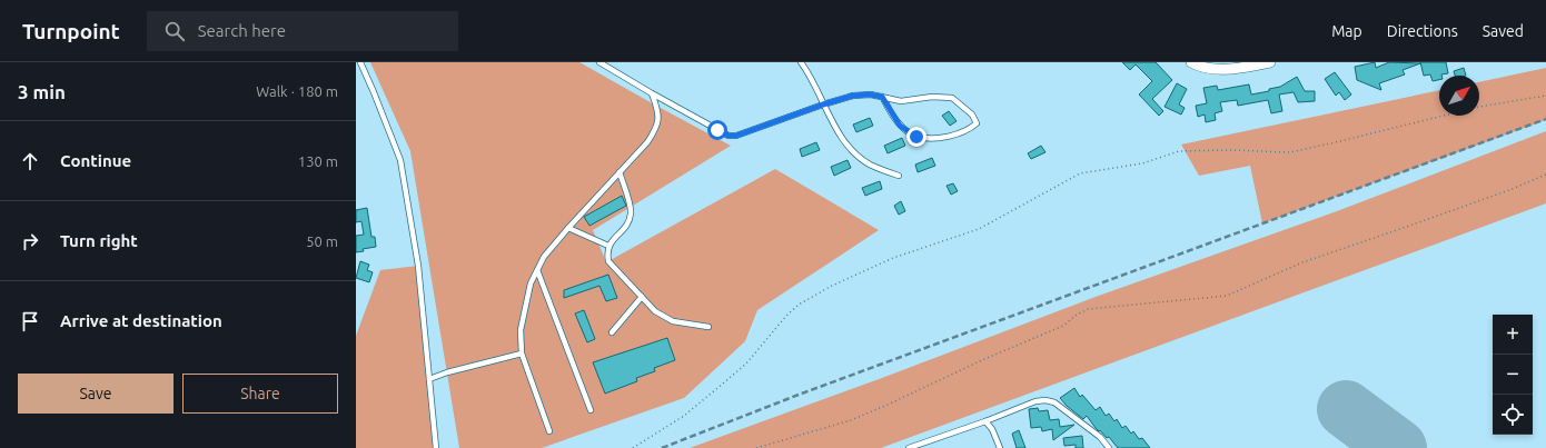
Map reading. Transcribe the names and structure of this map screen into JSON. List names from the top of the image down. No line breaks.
{"north":"top right","page":{"header":"Turnpoint","search":"Search here","nav":["Map","Directions","Saved"],"heading":["3 min","Walk · 180 m"],"list":[["Continue","130 m"],["Turn right","50 m"],"Arrive at destination"],"map_buttons":["+","−"],"buttons":["Save","Share"]}}
